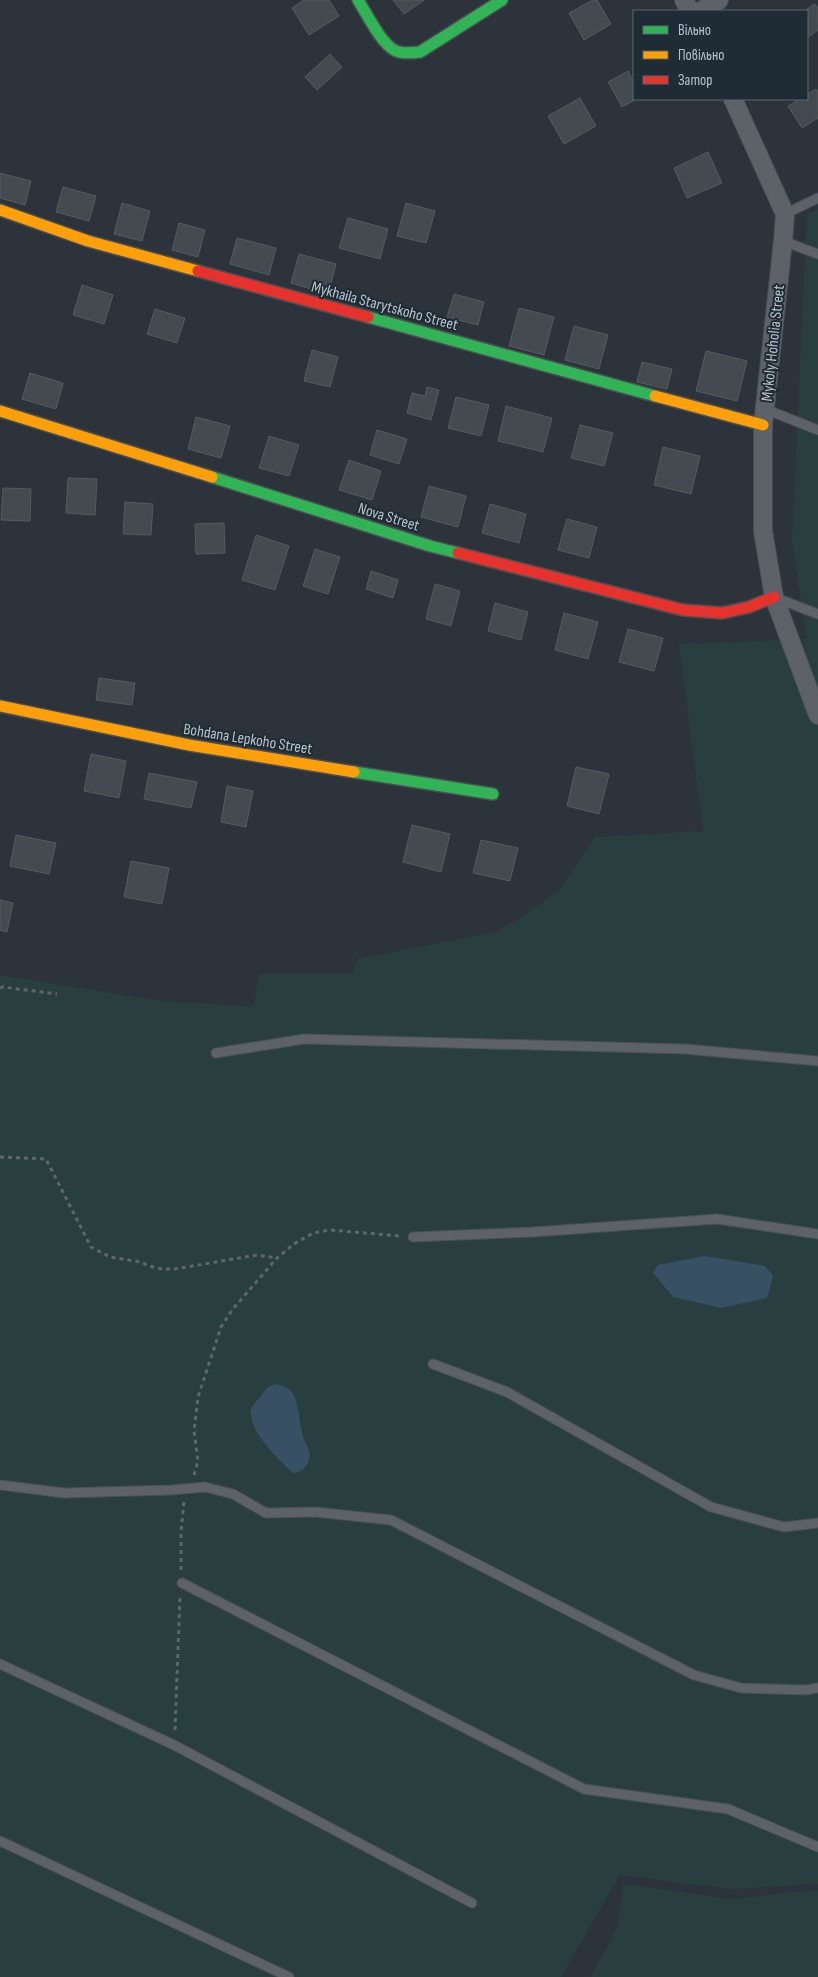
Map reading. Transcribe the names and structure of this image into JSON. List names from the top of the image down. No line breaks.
{"streets":{"street":["Mykhaila Starytskoho Street","Mykoly Hoholia Street","Nova Street","Bohdana Lepkoho Street"]},"crossings":[["Mykhaila Starytskoho Street","Mykoly Hoholia Street"],["Mykoly Hoholia Street","Nova Street"]],"legend":["Вільно","Повільно","Затор"]}
